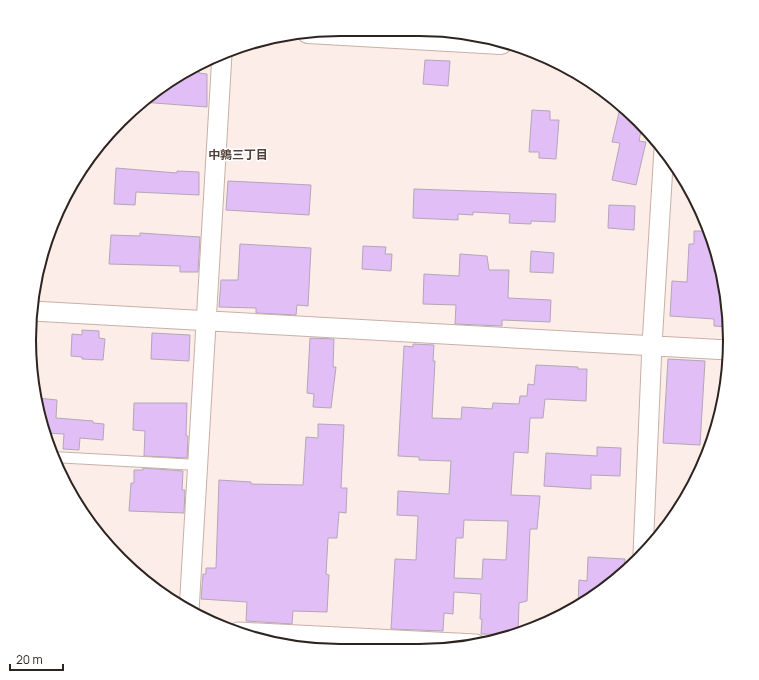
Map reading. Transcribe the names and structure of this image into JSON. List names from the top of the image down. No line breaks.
{"districts":["中鶉三丁目"],"scale_bar":"20 m"}
